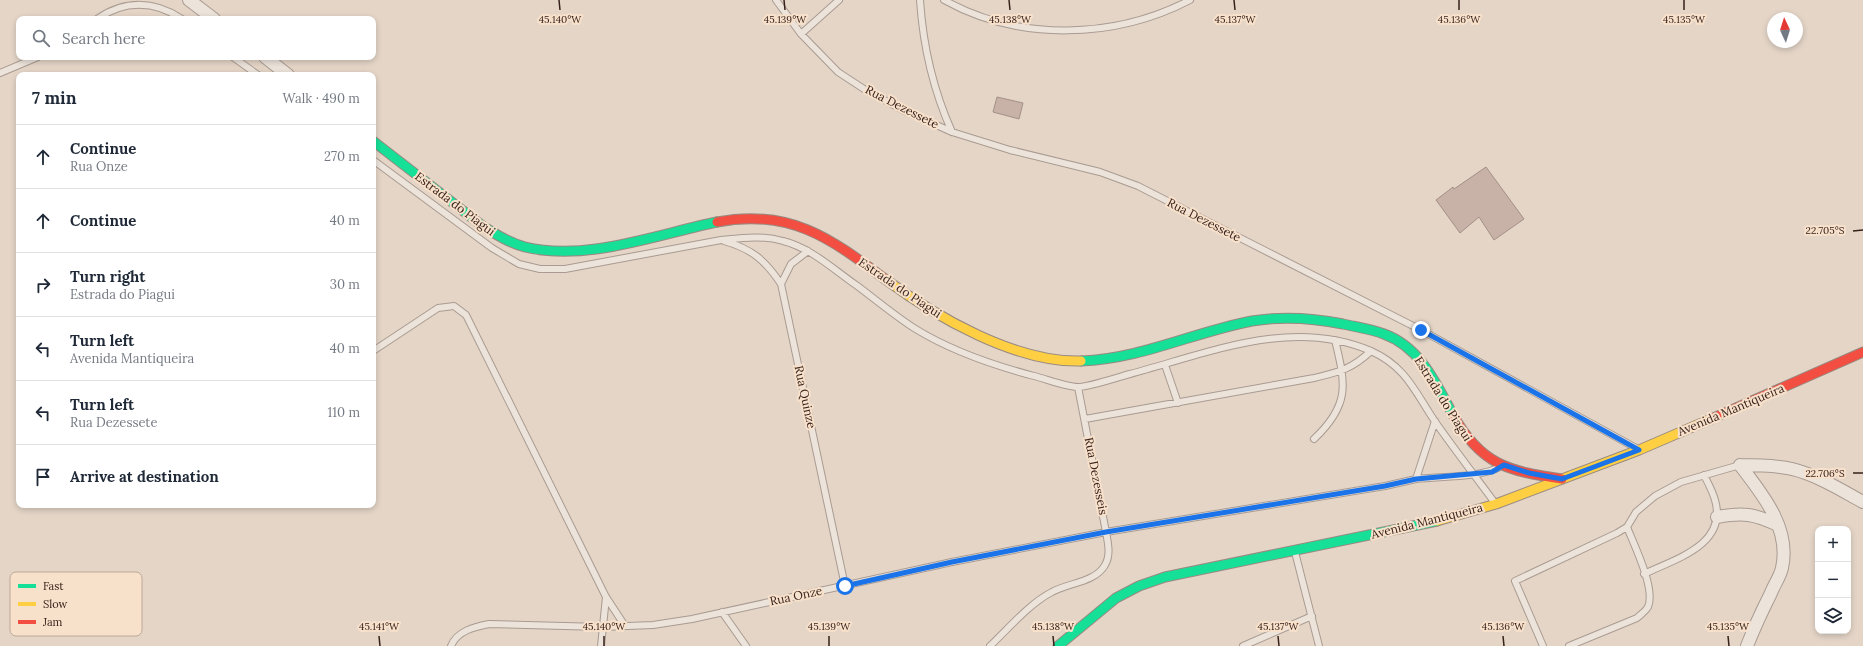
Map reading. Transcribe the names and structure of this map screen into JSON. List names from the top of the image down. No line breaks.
{"streets":{"street":["Estrada do Piagui","Avenida Mantiqueira"],"lane":["Rua Dezessete","Rua Quinze","Rua Dezesseis","Rua Onze"]},"crossings":[["Rua Dezessete","Avenida Mantiqueira"],["Estrada do Piagui","Avenida Mantiqueira"],["Estrada do Piagui","Rua Onze"],["Rua Quinze","Rua Onze"],["Rua Dezesseis","Rua Onze"]],"legend":["Fast","Slow","Jam"],"north":"top","page":{"search":"Search here","heading":["7 min","Walk · 490 m"],"list":[["Continue","Rua Onze","270 m"],["Continue","40 m"],["Turn right","Estrada do Piagui","30 m"],["Turn left","Avenida Mantiqueira","40 m"],["Turn left","Rua Dezessete","110 m"],"Arrive at destination"],"map_buttons":["+","−"]},"coordinates":["45.140°W","45.139°W","45.138°W","45.137°W","45.136°W","45.135°W","22.705°S","22.706°S","45.141°W"]}
